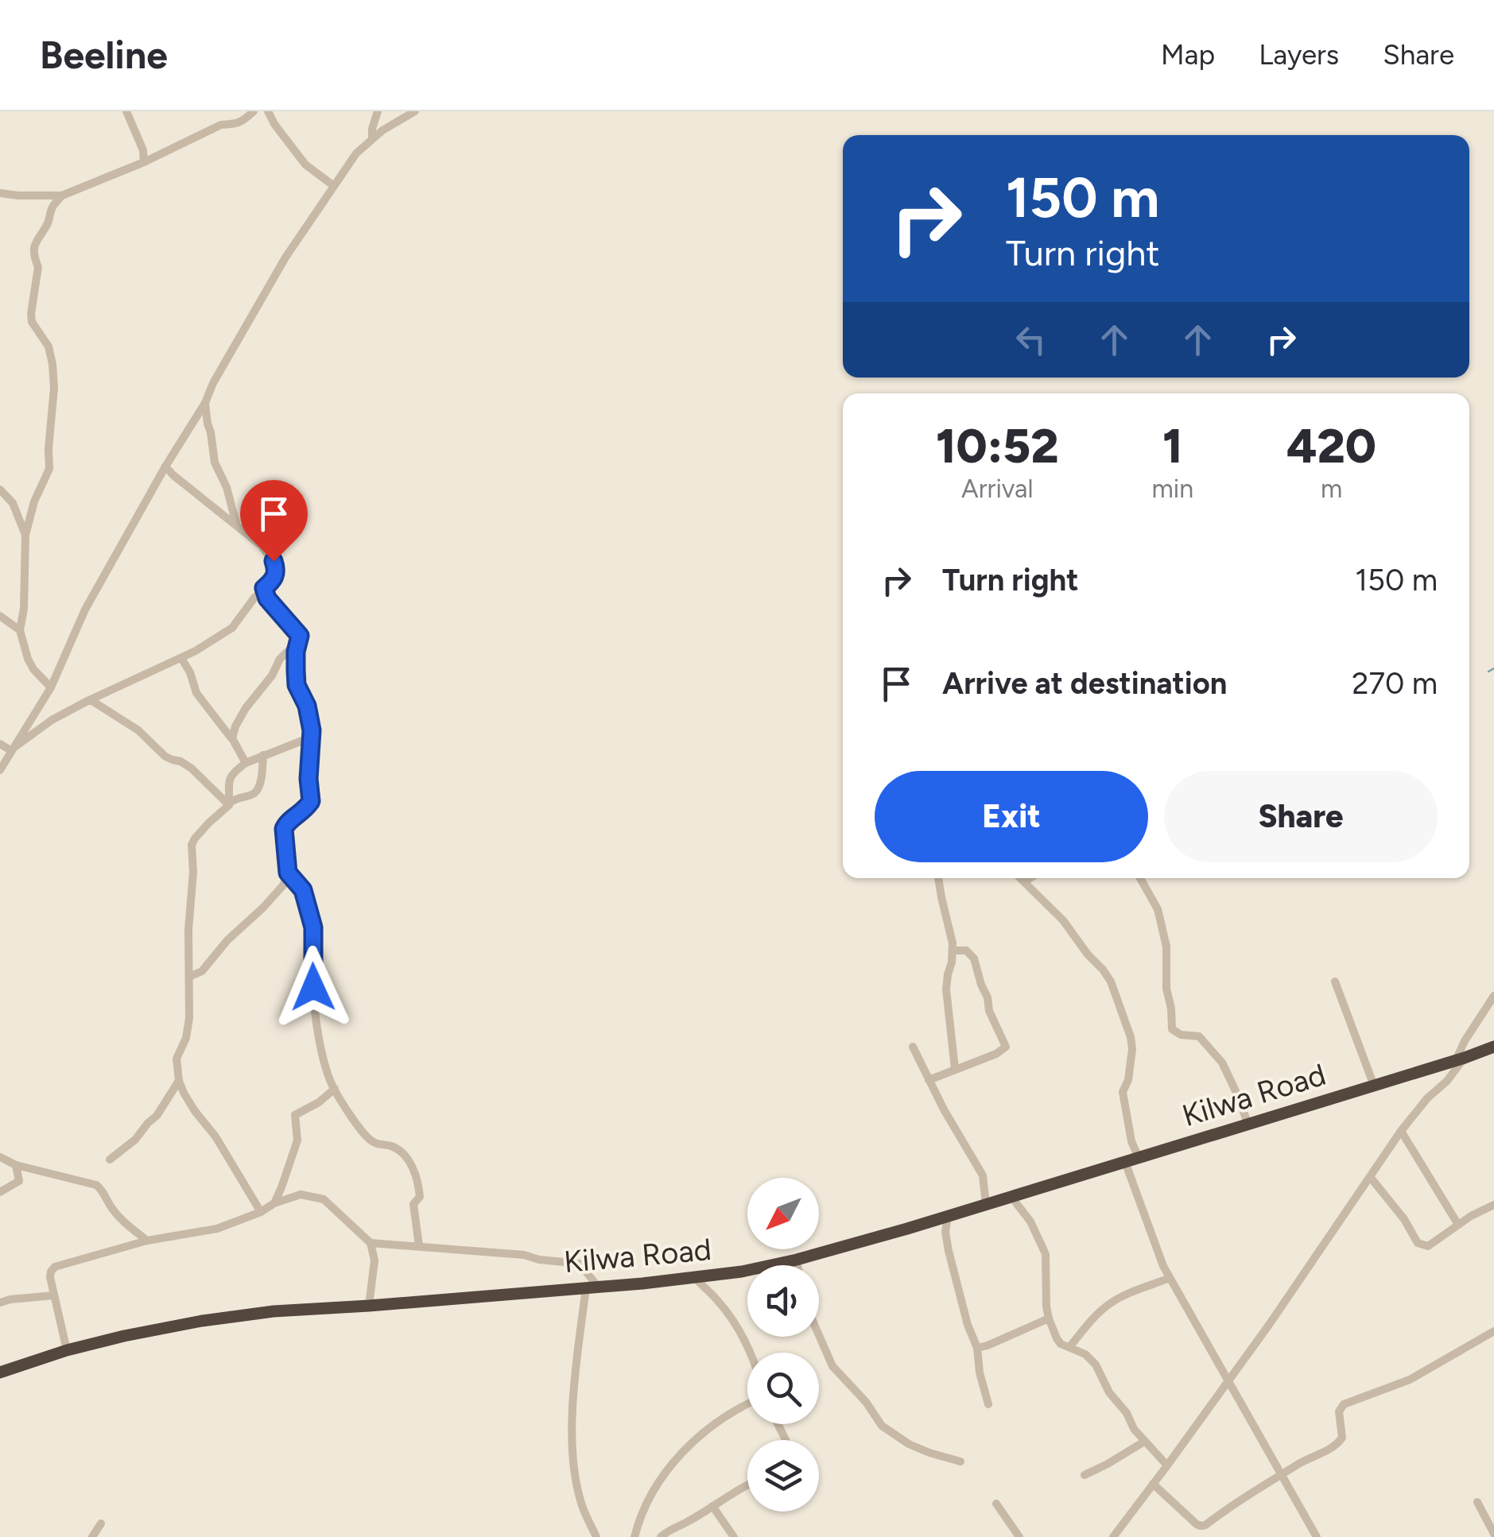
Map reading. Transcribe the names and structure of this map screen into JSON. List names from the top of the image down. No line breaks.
{"streets":{"highway":["Kilwa Road"]},"north":"bottom left","page":{"header":"Beeline","nav":["Map","Layers","Share"],"turn":["150 m","Turn right"],"eta":["10:52","Arrival","1","min","420","m"],"list":[{"name":"Turn right","value":"150 m"},{"name":"Arrive at destination","value":"270 m"}],"buttons":["Exit","Share"]}}
